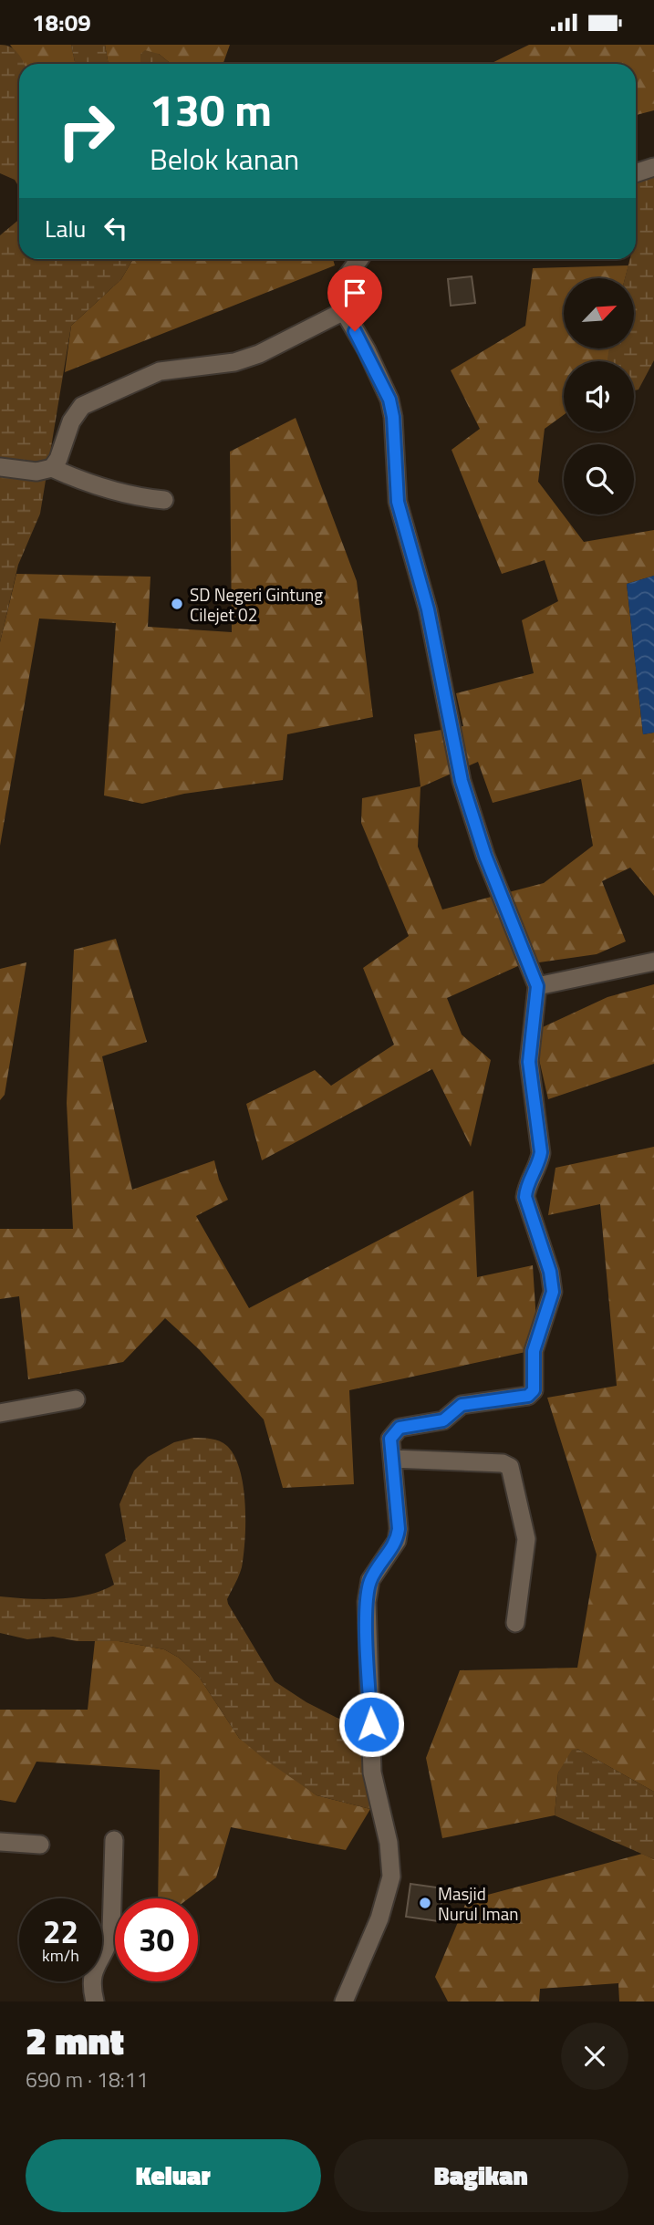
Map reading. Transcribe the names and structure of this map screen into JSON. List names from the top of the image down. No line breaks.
{"places":["SD Negeri Gintung Cilejet 02","Masjid Nurul Iman"],"north":"top right","page":{"status":"18:09","turn":["130 m","Belok kanan"],"then":"Lalu","speed":"22 km/h","limit":"30","heading":["2 mnt","690 m · 18:11"],"buttons":["Keluar","Bagikan"]}}
